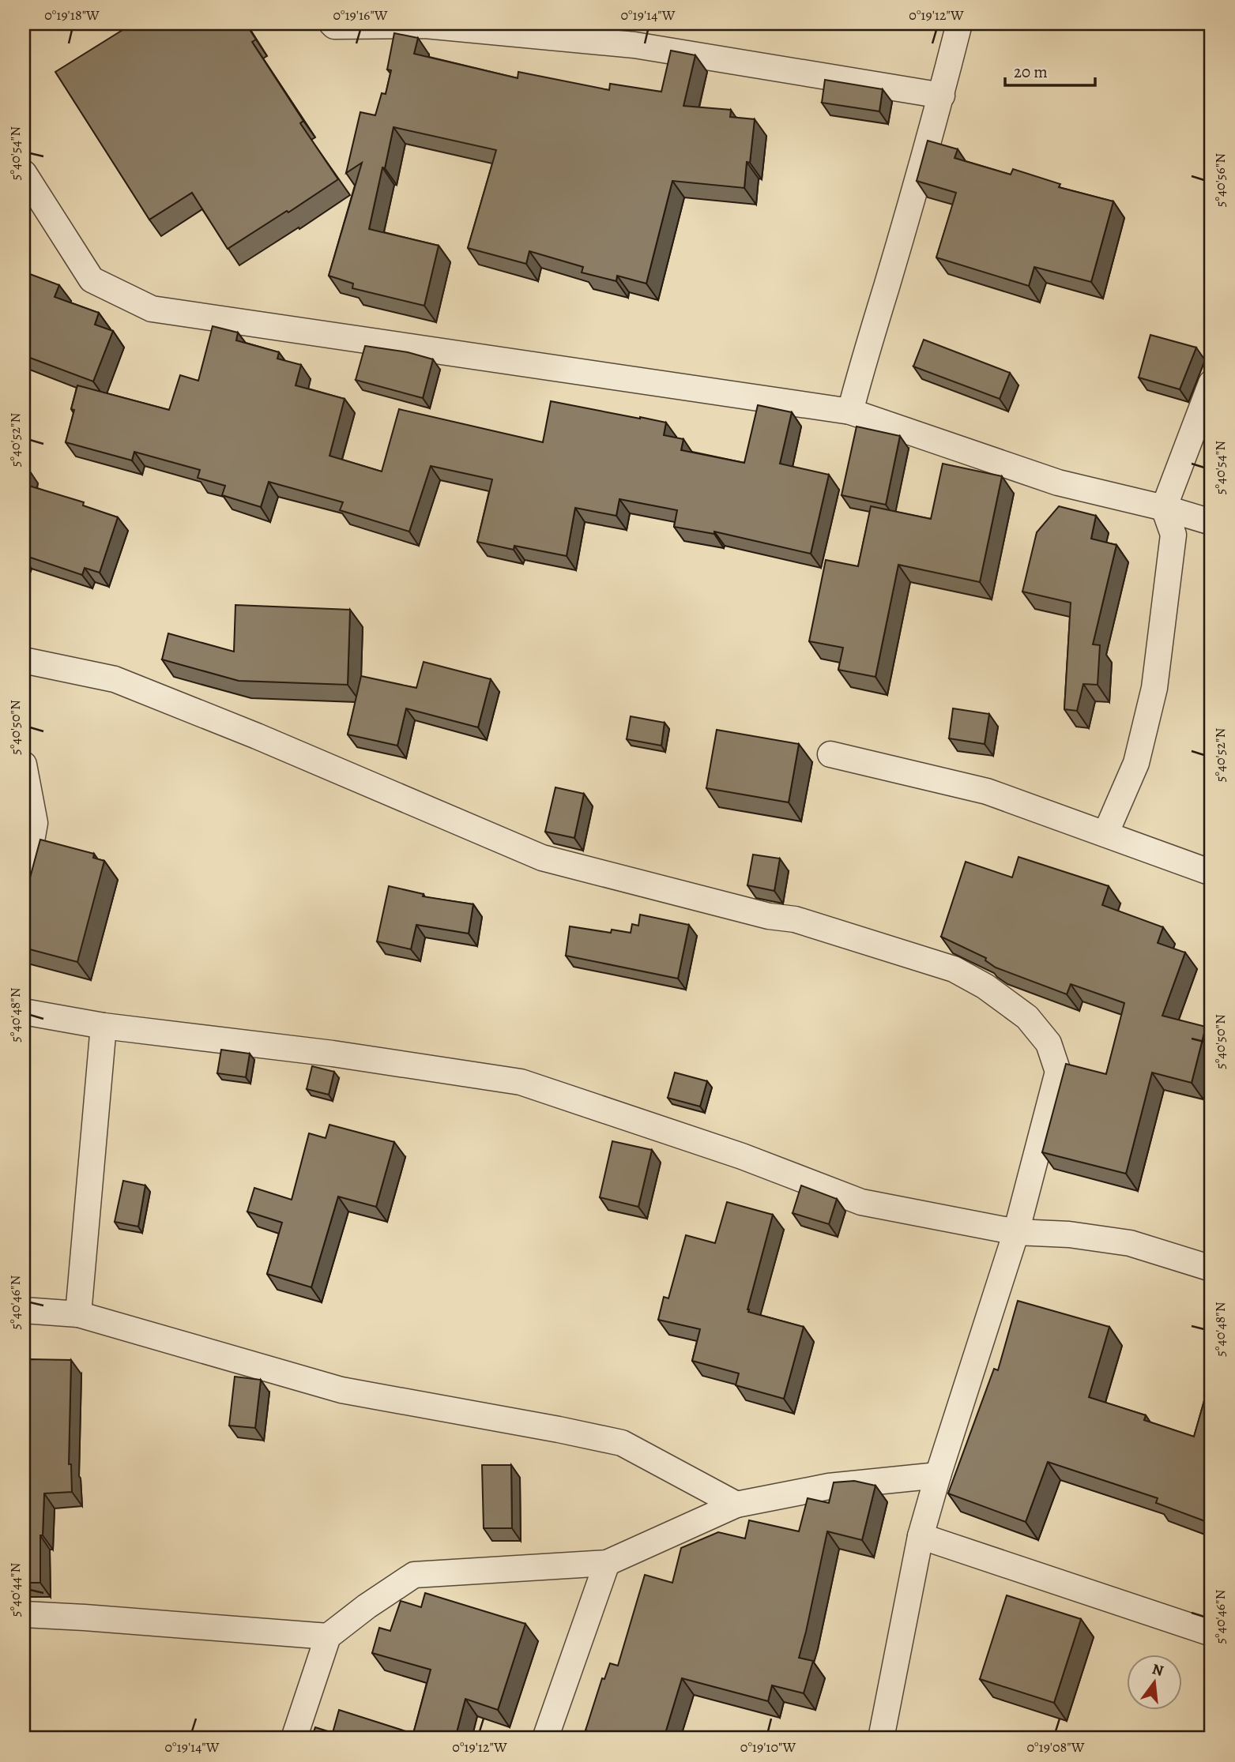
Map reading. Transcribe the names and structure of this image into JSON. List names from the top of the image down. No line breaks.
{"scale_bar":"20 m","north":"top","coordinates":["0°19'18\"W","0°19'16\"W","0°19'14\"W","0°19'12\"W","5°40'54\"N","5°40'56\"N","5°40'52\"N","5°40'50\"N","5°40'48\"N","5°40'46\"N","5°40'44\"N","0°19'10\"W","0°19'08\"W"]}
